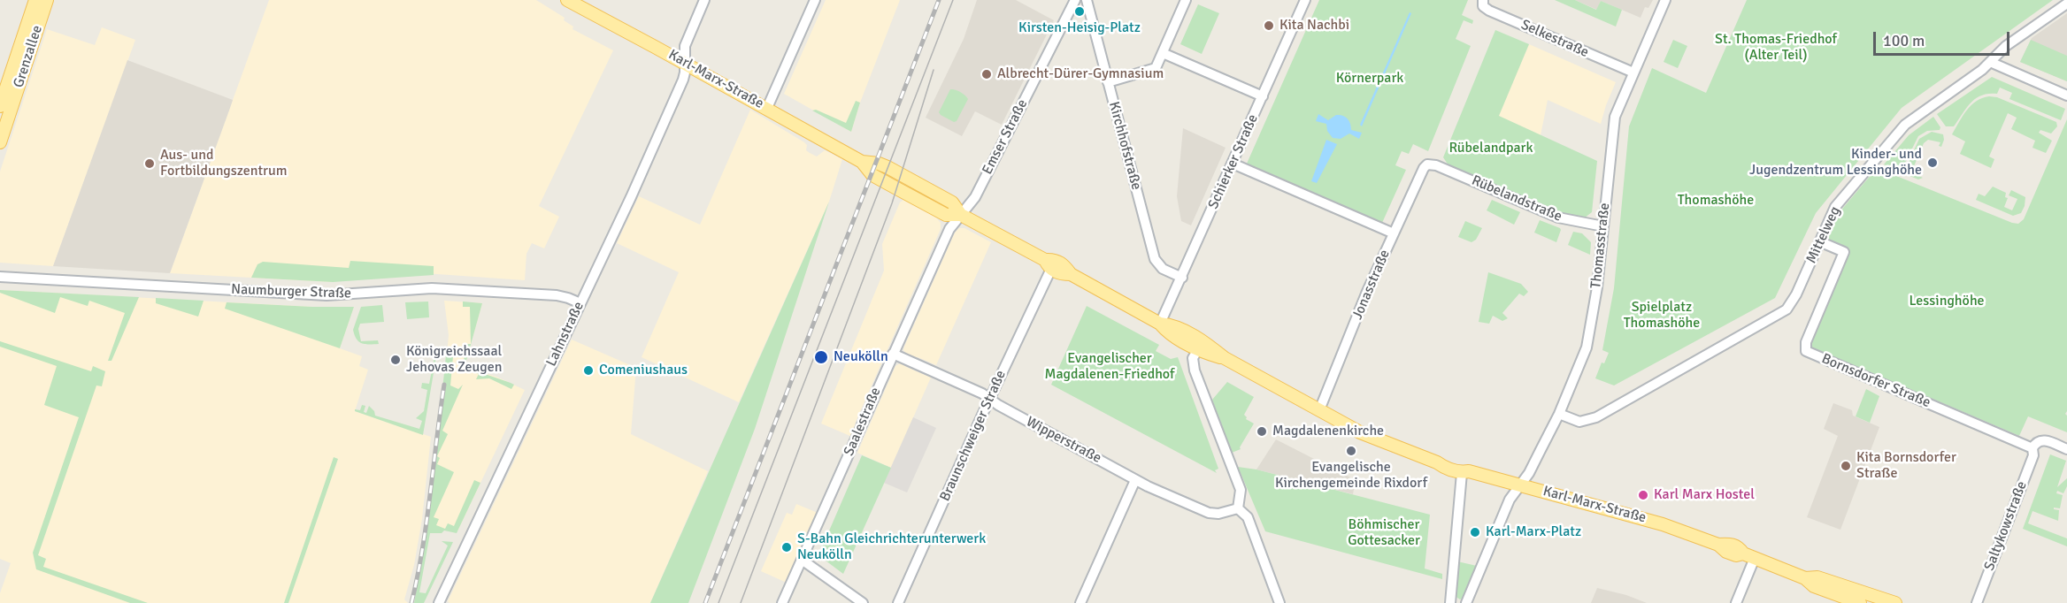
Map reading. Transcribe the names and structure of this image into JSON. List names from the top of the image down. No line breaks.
{"streets":{"main road":["Grenzallee","Karl-Marx-Straße"],"street":["Selkestraße","Emser Straße","Kirchhofstraße","Schierker Straße","Rübelandstraße","Mittelweg","Thomasstraße","Jonasstraße","Naumburger Straße","Lahnstraße","Bornsdorfer Straße","Saalestraße","Braunschweiger Straße","Wipperstraße","Saltykowstraße"]},"crossings":[["Selkestraße","Thomasstraße"],["Karl-Marx-Straße","Emser Straße"],["Karl-Marx-Straße","Schierker Straße"],["Karl-Marx-Straße","Thomasstraße"],["Karl-Marx-Straße","Jonasstraße"],["Karl-Marx-Straße","Lahnstraße"],["Karl-Marx-Straße","Saalestraße"],["Karl-Marx-Straße","Braunschweiger Straße"],["Emser Straße","Saalestraße"],["Kirchhofstraße","Schierker Straße"],["Rübelandstraße","Thomasstraße"],["Rübelandstraße","Jonasstraße"],["Mittelweg","Thomasstraße"],["Mittelweg","Bornsdorfer Straße"],["Naumburger Straße","Lahnstraße"],["Bornsdorfer Straße","Saltykowstraße"],["Saalestraße","Wipperstraße"],["Braunschweiger Straße","Wipperstraße"]],"parks":["St. Thomas-Friedhof (Alter Teil)","Körnerpark","Rübelandpark","Thomashöhe","Lessinghöhe","Spielplatz Thomashöhe","Evangelischer Magdalenen-Friedhof","Böhmischer Gottesacker"],"places":["Kirsten-Heisig-Platz","Kita Nachbi","Albrecht-Dürer-Gymnasium","Kinder- und Jugendzentrum Lessinghöhe","Aus- und Fortbildungszentrum","Neukölln","Königreichssaal Jehovas Zeugen","Comeniushaus","Magdalenenkirche","Evangelische Kirchengemeinde Rixdorf","Kita Bornsdorfer Straße","Karl Marx Hostel","Karl-Marx-Platz","S-Bahn Gleichrichterunterwerk Neukölln"],"scale_bar":"100 m"}
